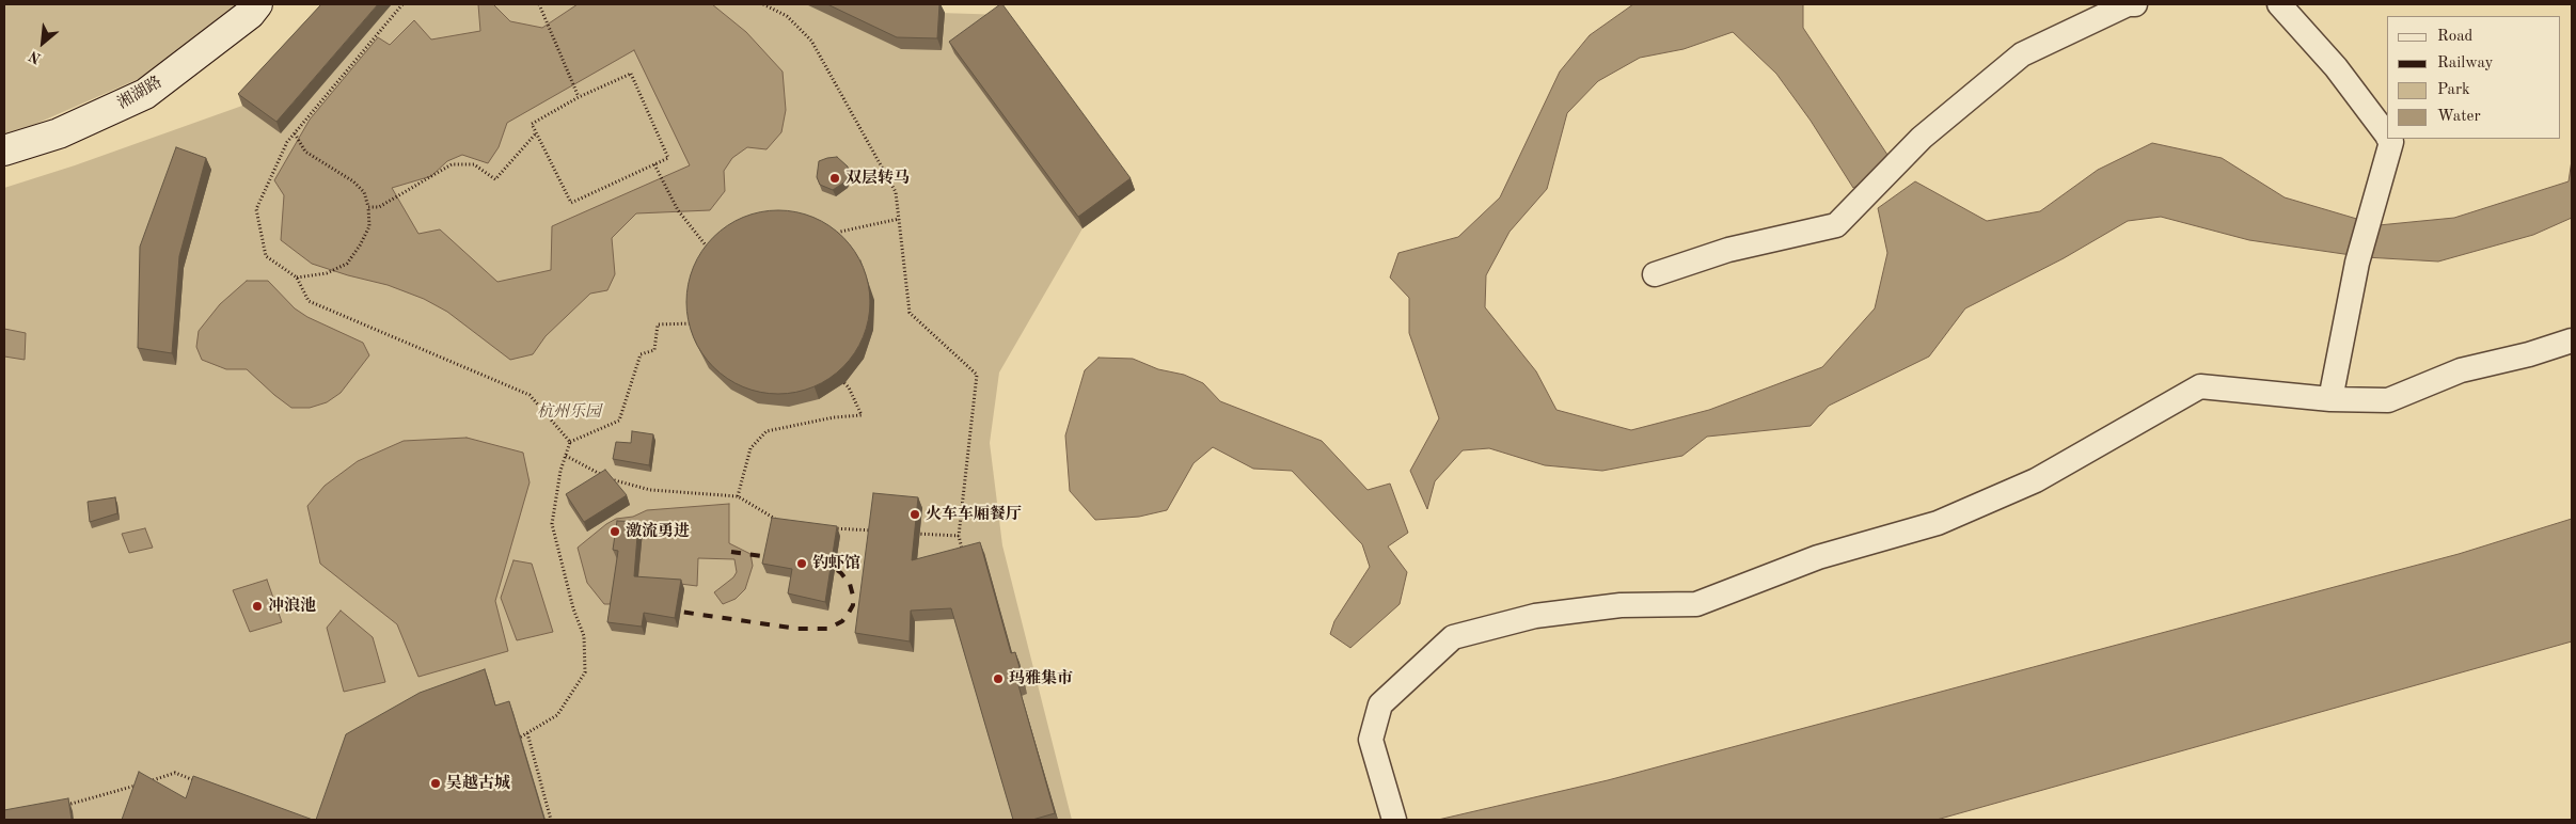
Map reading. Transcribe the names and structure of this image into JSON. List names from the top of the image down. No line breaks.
{"streets":{"main road":["湘湖路"]},"parks":["杭州乐园"],"places":["双层转马","火车车厢餐厅","激流勇进","钓虾馆","冲浪池","玛雅集市","吴越古城"],"legend":["Road","Railway","Park","Water"],"north":"bottom left"}
